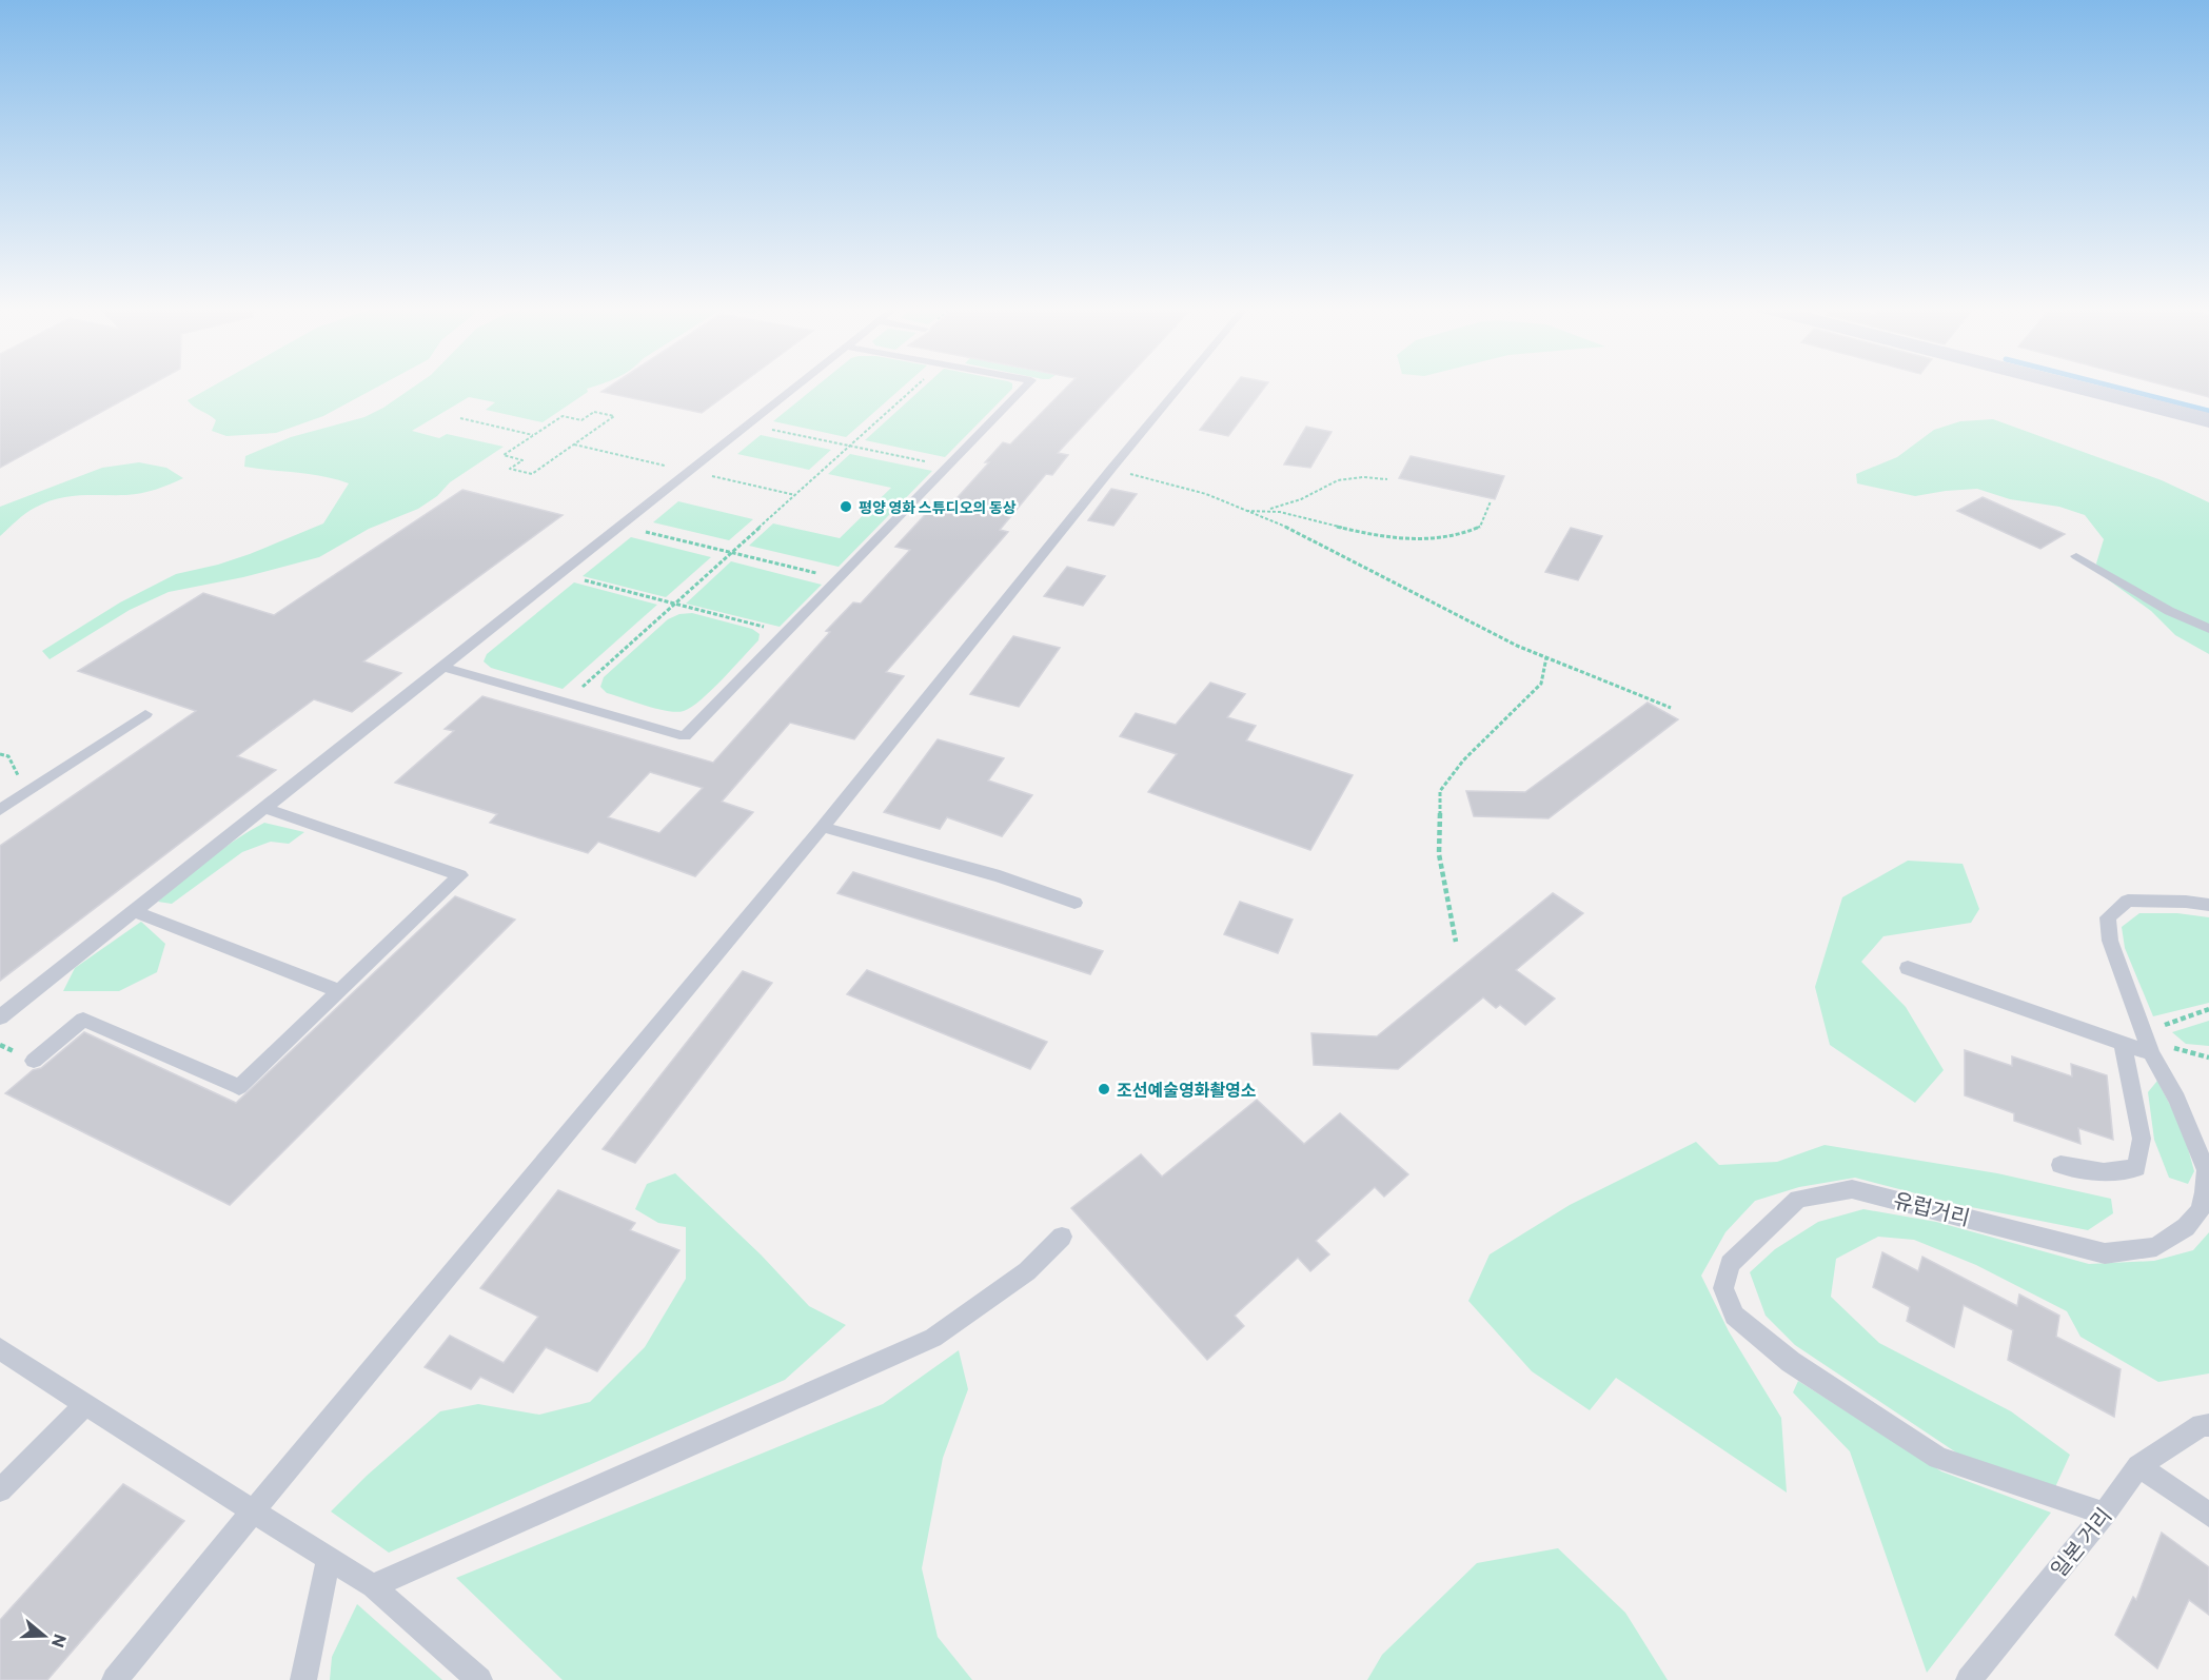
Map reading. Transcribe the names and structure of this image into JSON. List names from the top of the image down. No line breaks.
{"streets":{"lane":["유럽거리","일본 거리"]},"crossings":[["유럽거리","일본 거리"]],"places":["평양 영화 스튜디오의 동상","조선예술영화촬영소"],"north":"right"}
